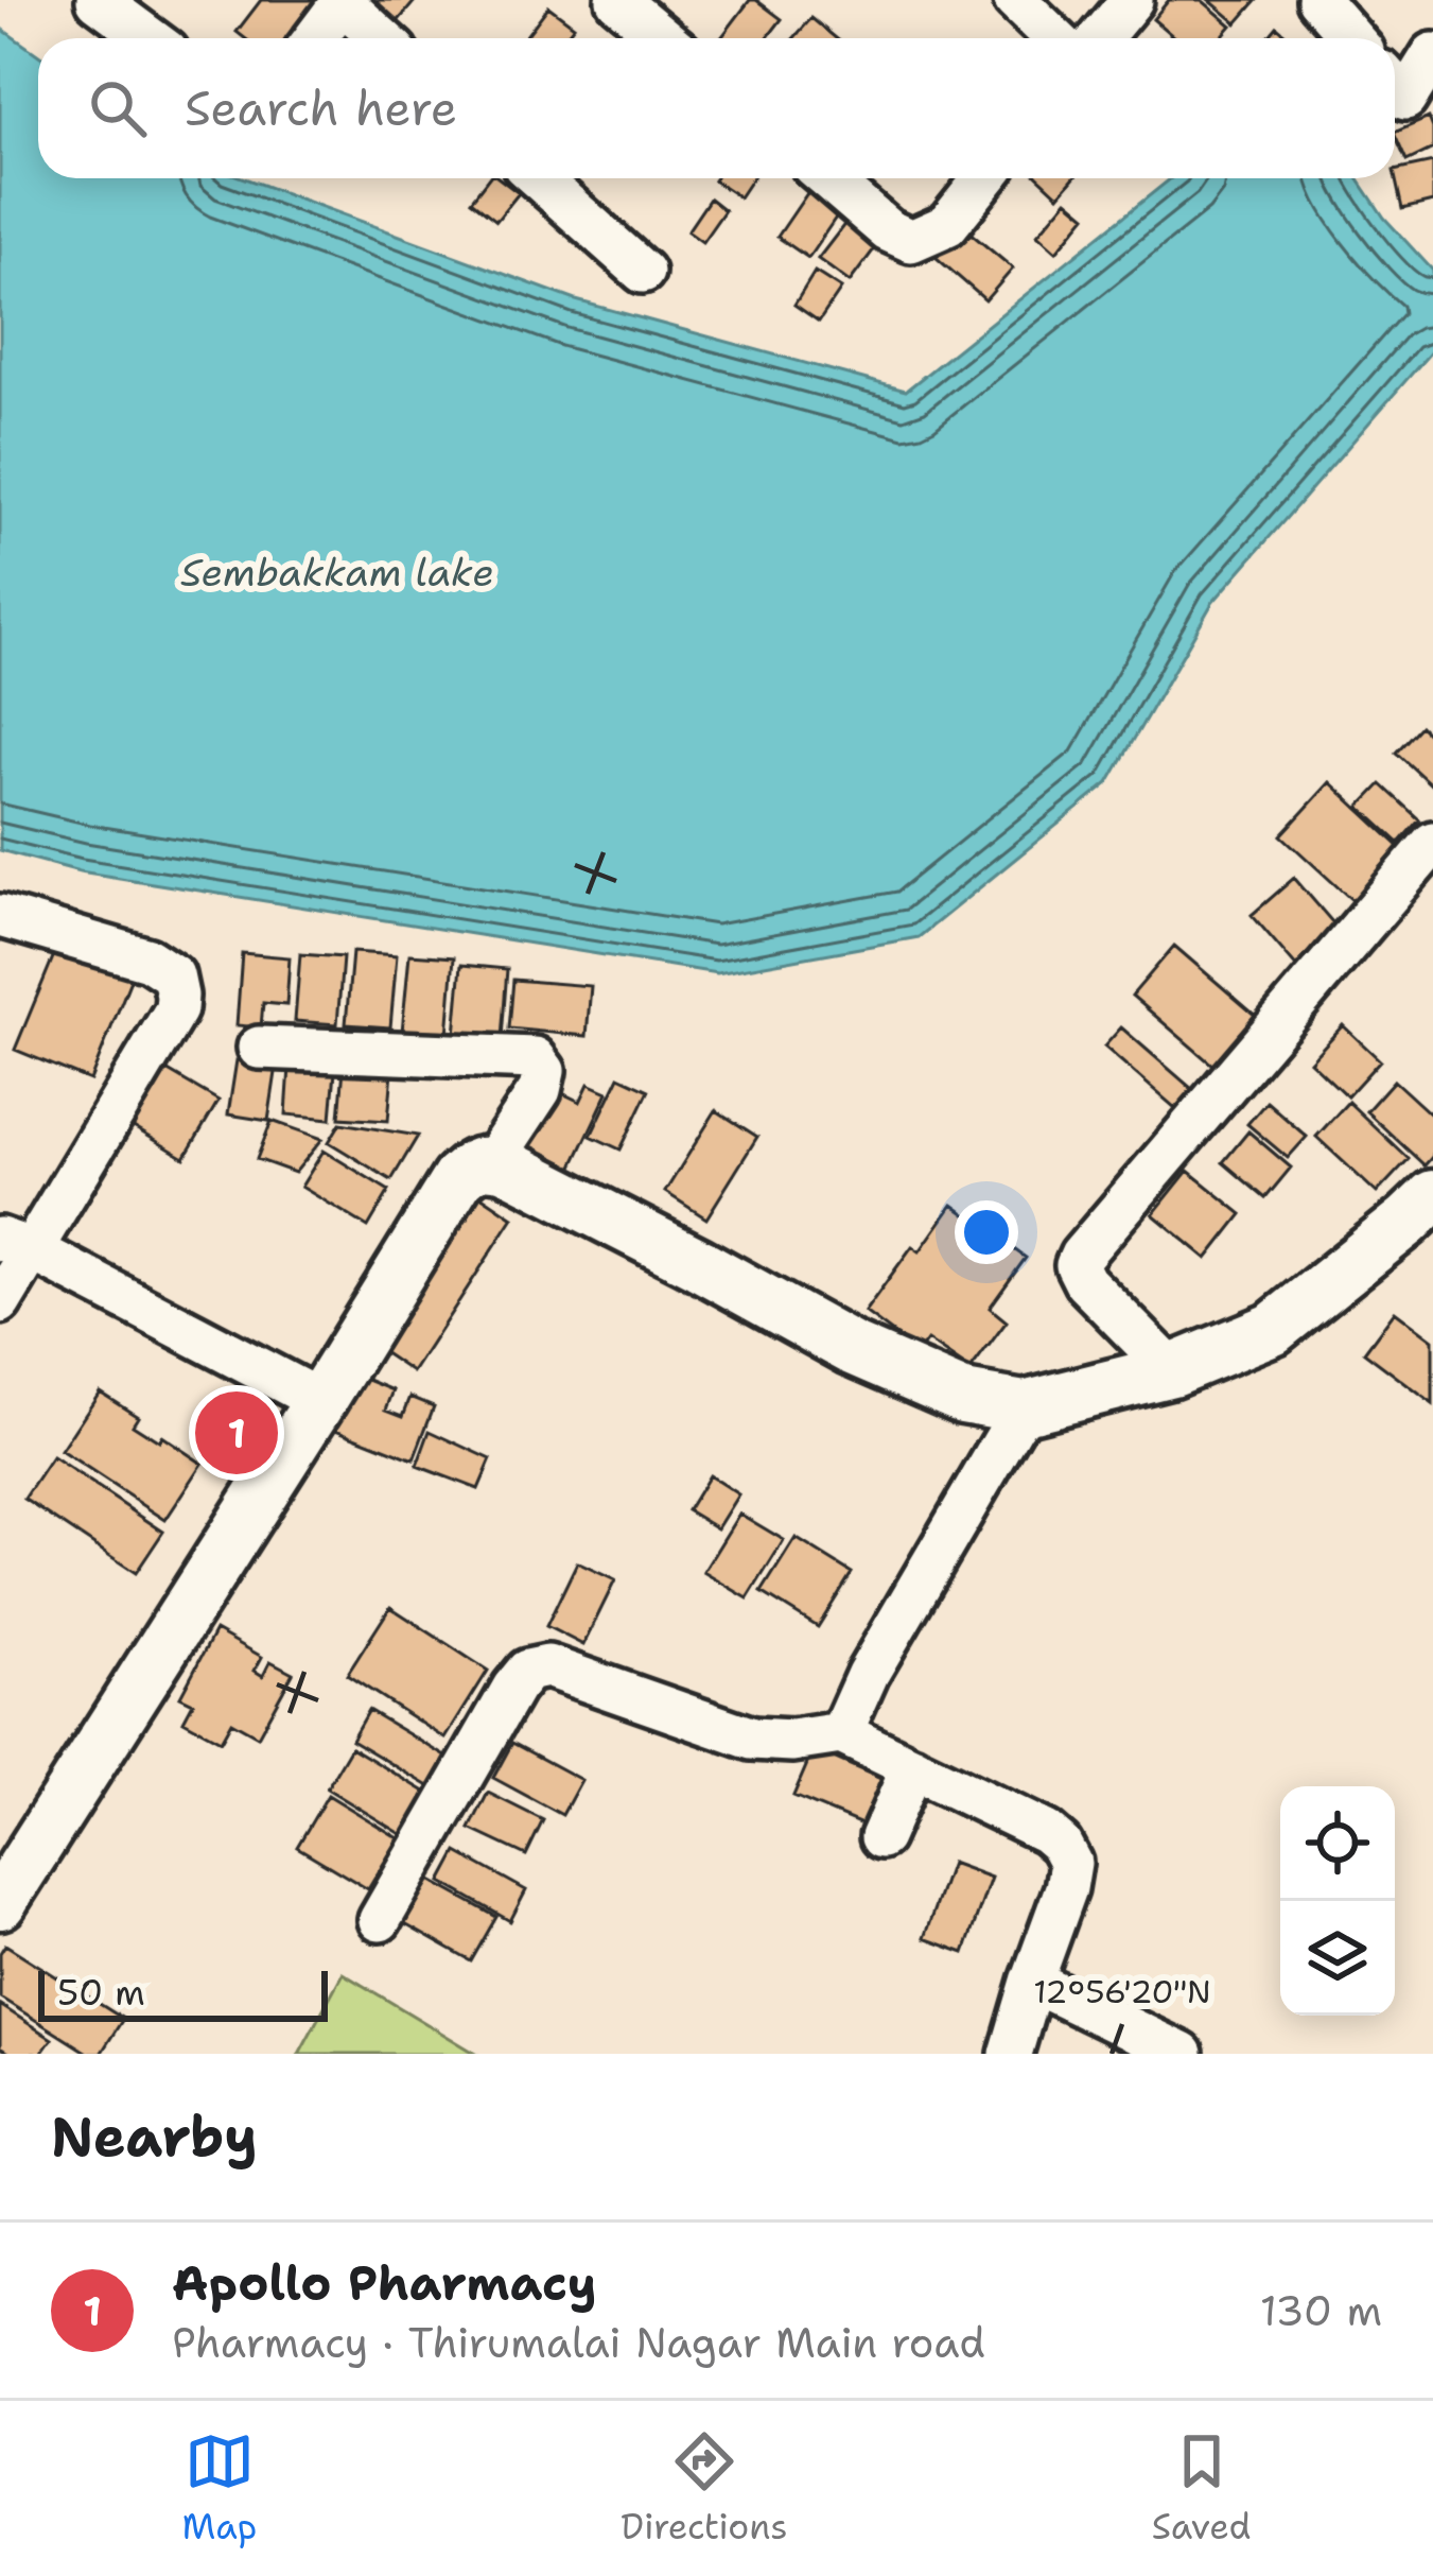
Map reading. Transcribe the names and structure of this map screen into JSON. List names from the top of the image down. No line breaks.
{"water":["Sembakkam lake"],"scale_bar":"50 m","page":{"search":"Search here","pins":"1","scale":"50 m","heading":"Nearby","list":[{"mark":"1","name":"Apollo Pharmacy","note":"Pharmacy · Thirumalai Nagar Main road","value":"130 m"}],"nav":["Map","Directions","Saved"]},"coordinates":["12°56'20\"N"]}
